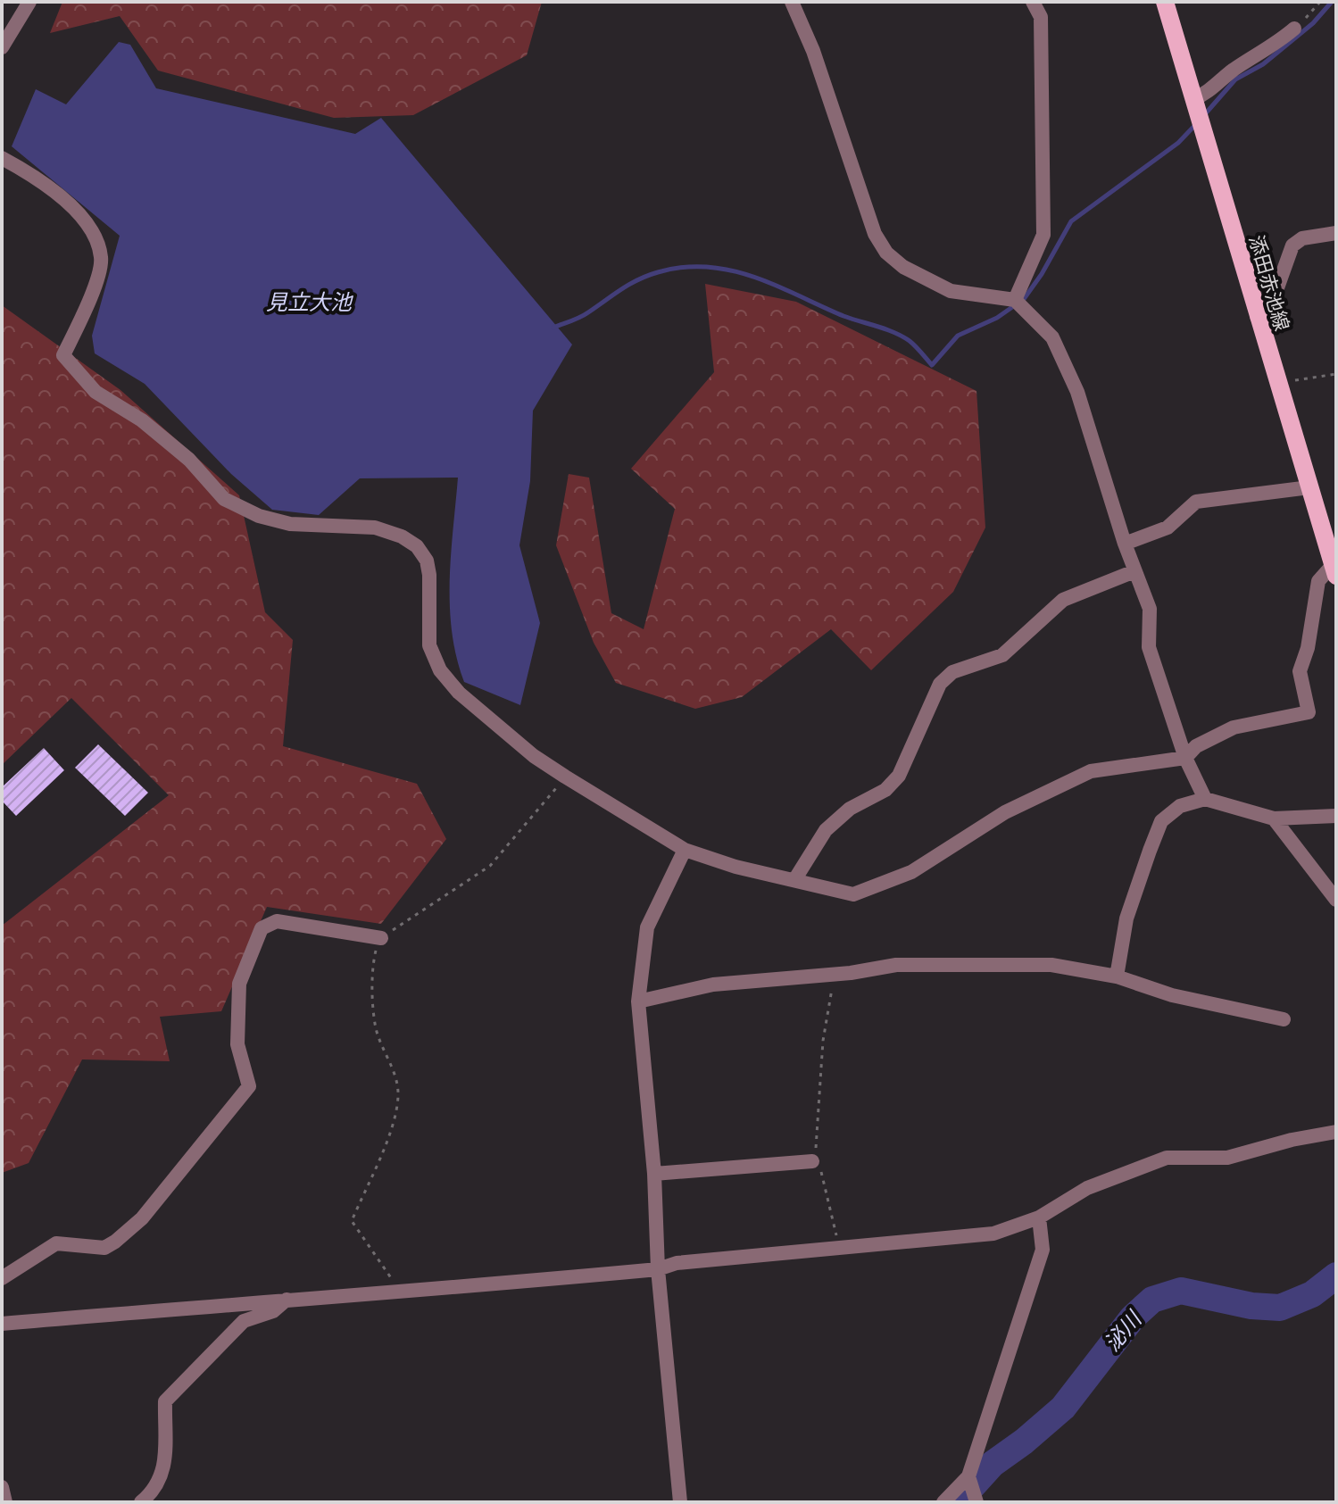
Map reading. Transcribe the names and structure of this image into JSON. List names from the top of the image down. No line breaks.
{"streets":{"main road":["添田赤池線"]},"water":["見立大池","泌川"]}
